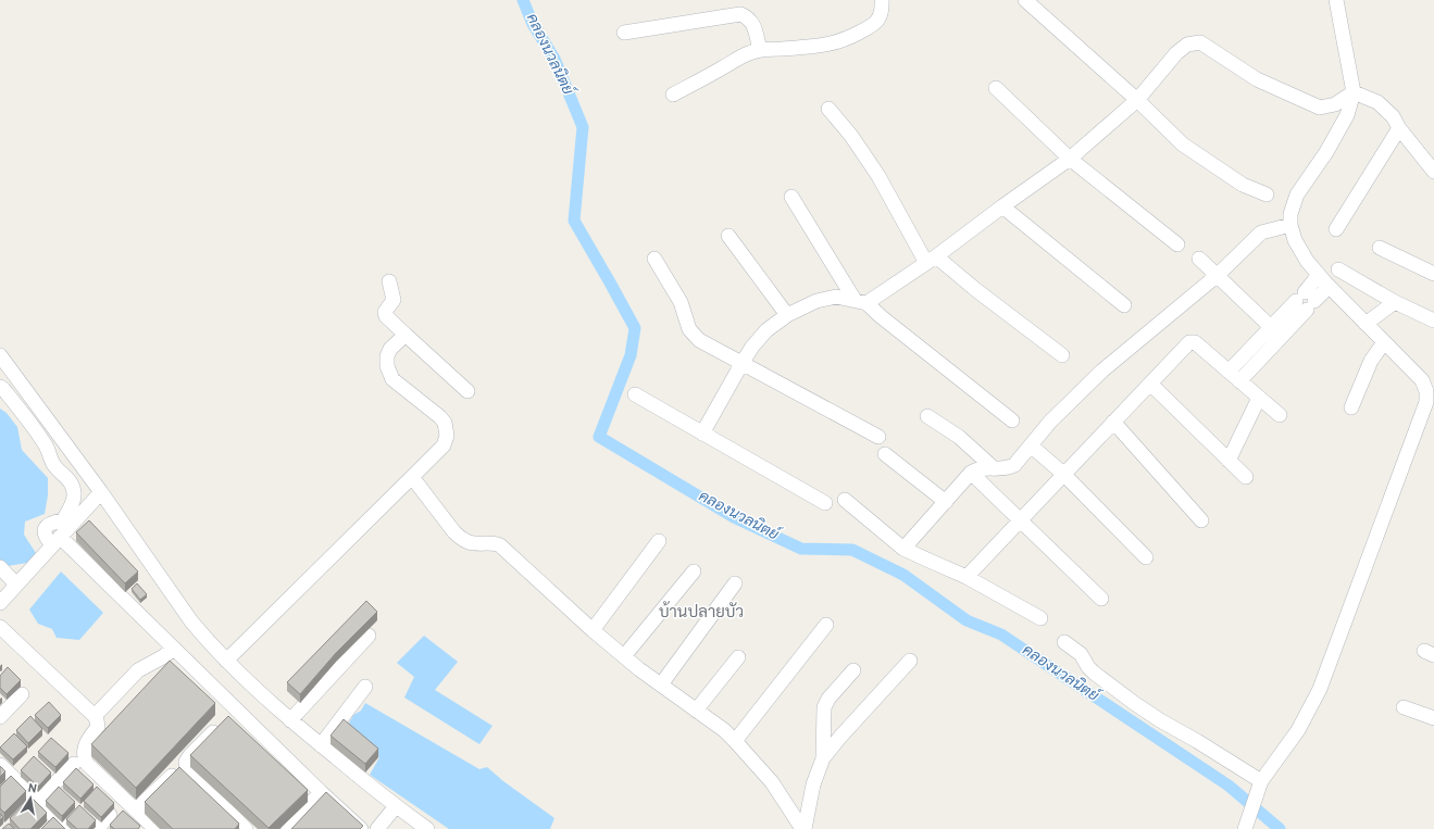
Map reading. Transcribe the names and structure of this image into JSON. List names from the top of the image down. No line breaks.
{"districts":["บ้านปลายบัว"],"water":["คลองนวลนิตย์"],"north":"top"}
